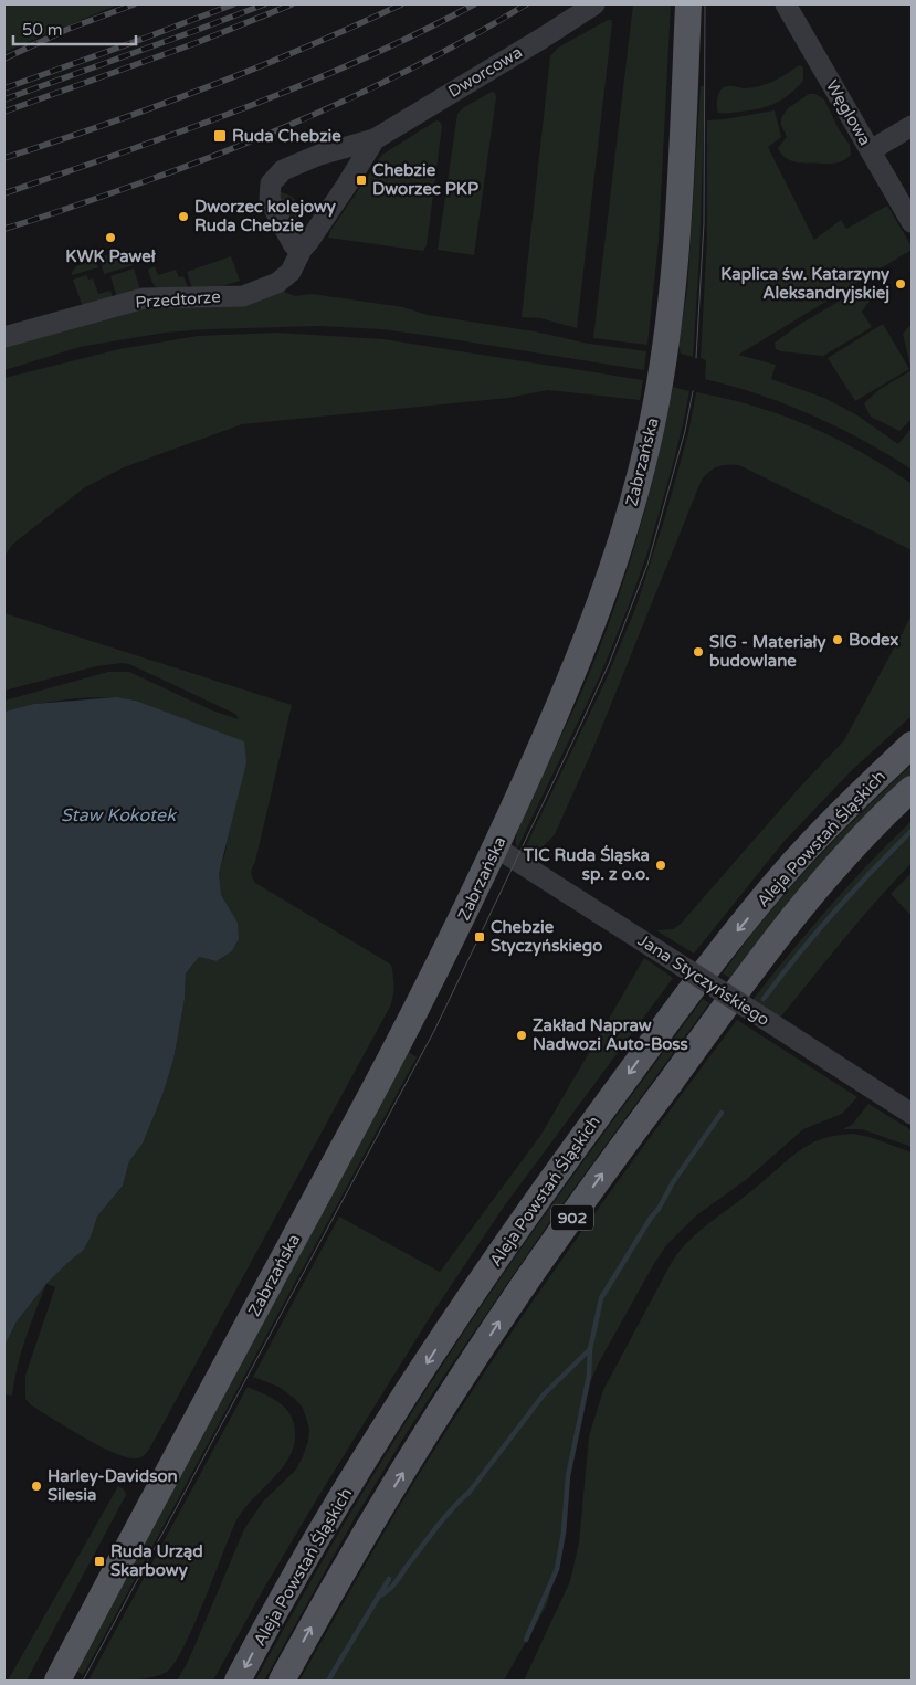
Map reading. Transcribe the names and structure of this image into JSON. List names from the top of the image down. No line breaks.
{"streets":{"main road":["Zabrzańska","Aleja Powstań Śląskich","902"],"street":["Dworcowa","Węglowa","Przedtorze","Jana Styczyńskiego"]},"crossings":[["Dworcowa","Przedtorze"],["Zabrzańska","Jana Styczyńskiego"]],"water":["Staw Kokotek"],"places":{"transit":["Ruda Chebzie","Chebzie Dworzec PKP","Chebzie Styczyńskiego","Ruda Urząd Skarbowy"],"other":["Dworzec kolejowy Ruda Chebzie","KWK Paweł","Kaplica św. Katarzyny Aleksandryjskiej","Bodex","SIG - Materiały budowlane","TIC Ruda Śląska sp. z o.o.","Zakład Napraw Nadwozi Auto-Boss","Harley-Davidson Silesia"]},"scale_bar":"50 m"}
